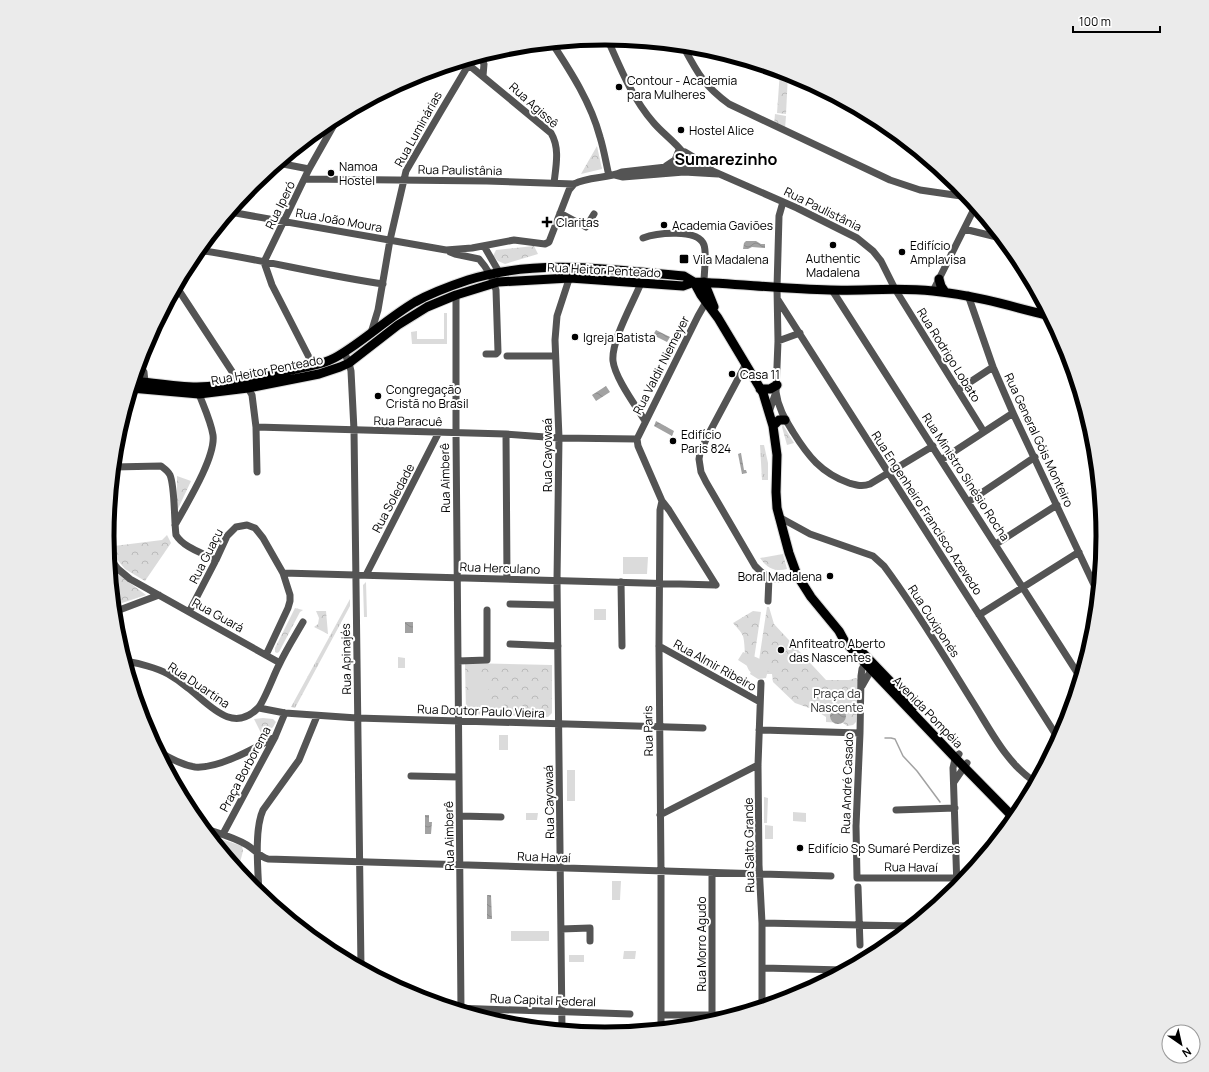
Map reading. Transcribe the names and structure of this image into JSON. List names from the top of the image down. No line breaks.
{"streets":{"main road":["Rua Heitor Penteado","Avenida Pompéia"],"street":["Rua Agissê","Rua Luminárias","Rua Paulistânia","Rua Iperó","Rua João Moura","Rua Rodrigo Lobato","Rua Valdir Niemeyer","Rua Paracuê","Rua General Góis Monteiro","Rua Cayowaá","Rua Ministro Sinésio Rocha","Rua Aimberê","Rua Soledade","Rua Engenheiro Francisco Azevedo","Rua Guaçu","Rua Herculano","Rua Guará","Rua Cuxiponés","Rua Apinajés","Rua Almir Ribeiro","Rua Duartina","Rua Doutor Paulo Vieira","Rua Paris","Praça Borborema","Rua André Casado","Rua Salto Grande","Rua Havaí","Rua Morro Agudo","Rua Capital Federal"]},"crossings":[["Rua Agissê","Rua Paulistânia"],["Rua Luminárias","Rua Paulistânia"],["Rua Luminárias","Rua João Moura"],["Rua Luminárias","Rua Heitor Penteado"],["Rua Paulistânia","Rua Iperó"],["Rua Paulistânia","Rua João Moura"],["Rua Paulistânia","Rua Heitor Penteado"],["Rua Paulistânia","Rua Rodrigo Lobato"],["Rua Iperó","Rua João Moura"],["Rua João Moura","Rua Heitor Penteado"],["Rua Heitor Penteado","Rua Rodrigo Lobato"],["Rua Heitor Penteado","Rua General Góis Monteiro"],["Rua Heitor Penteado","Rua Cayowaá"],["Rua Heitor Penteado","Rua Ministro Sinésio Rocha"],["Rua Heitor Penteado","Rua Aimberê"],["Rua Heitor Penteado","Rua Apinajés"],["Rua Valdir Niemeyer","Rua Paracuê"],["Rua Valdir Niemeyer","Avenida Pompéia"],["Rua Valdir Niemeyer","Rua Paris"],["Rua Paracuê","Rua Cayowaá"],["Rua Paracuê","Rua Aimberê"],["Rua Paracuê","Rua Soledade"],["Rua Paracuê","Rua Apinajés"],["Rua Paracuê","Rua Paris"],["Rua Cayowaá","Rua Herculano"],["Rua Cayowaá","Rua Doutor Paulo Vieira"],["Rua Cayowaá","Rua Havaí"],["Rua Cayowaá","Rua Capital Federal"],["Rua Aimberê","Rua Herculano"],["Rua Aimberê","Rua Doutor Paulo Vieira"],["Rua Aimberê","Rua Havaí"],["Rua Soledade","Rua Herculano"],["Rua Guaçu","Rua Herculano"],["Rua Guaçu","Rua Guará"],["Rua Herculano","Rua Apinajés"],["Rua Herculano","Rua Paris"],["Rua Cuxiponés","Avenida Pompéia"],["Rua Apinajés","Rua Doutor Paulo Vieira"],["Rua Apinajés","Rua Havaí"],["Rua Almir Ribeiro","Rua Paris"],["Rua Almir Ribeiro","Rua Salto Grande"],["Rua Duartina","Rua Doutor Paulo Vieira"],["Rua Doutor Paulo Vieira","Rua Paris"],["Rua Doutor Paulo Vieira","Praça Borborema"],["Avenida Pompéia","Rua André Casado"],["Rua Paris","Rua Havaí"],["Rua André Casado","Rua Havaí"],["Rua Salto Grande","Rua Havaí"],["Rua Havaí","Rua Morro Agudo"]],"districts":["Sumarezinho"],"parks":["Praça da Nascente"],"places":{"other":["Contour - Academia para Mulheres","Hostel Alice","Namoa Hostel","Academia Gaviões","Authentic Madalena","Edifício Amplavisa","Igreja Batista","Casa 11","Congregação Cristã no Brasil","Edifício Paris 824","Boral Madalena","Anfiteatro Aberto das Nascentes","Edifício Sp Sumaré Perdizes"],"health":["Claritas"],"transit":["Vila Madalena"]},"scale_bar":"100 m","north":"bottom right"}
